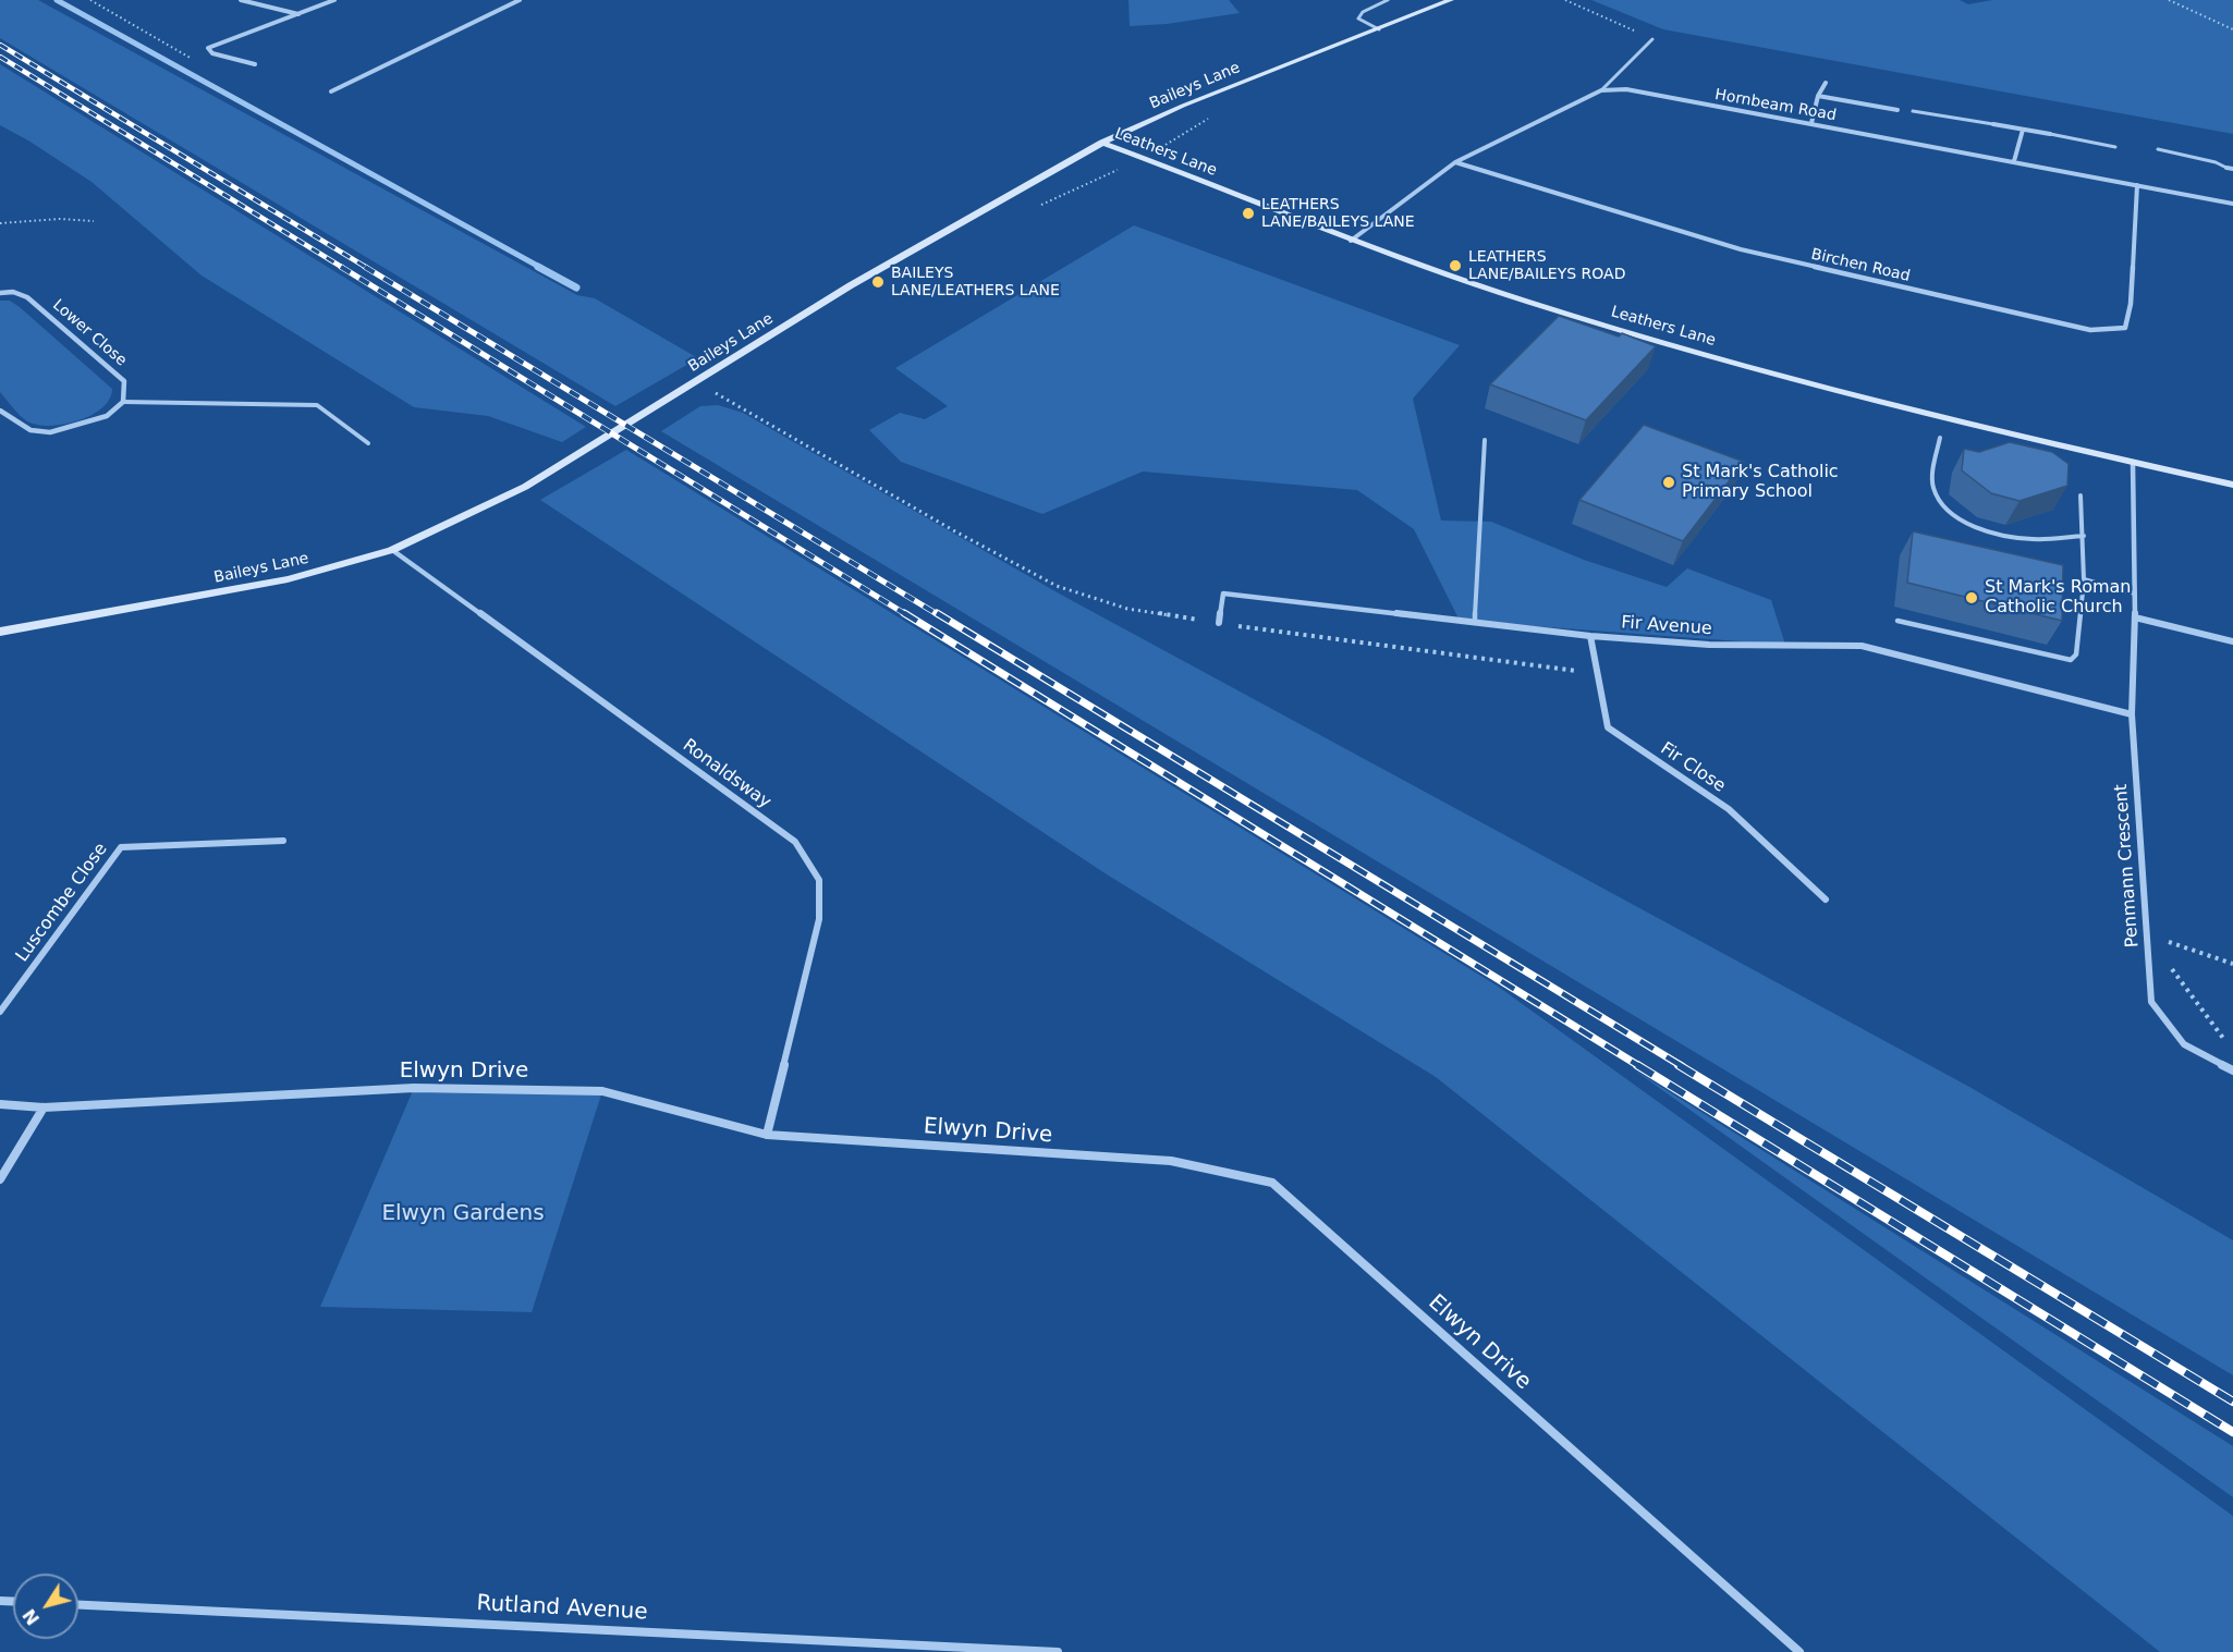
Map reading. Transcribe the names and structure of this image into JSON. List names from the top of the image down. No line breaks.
{"streets":{"street":["Baileys Lane","Hornbeam Road","Leathers Lane","Birchen Road","Lower Close","Fir Avenue","Fir Close","Ronaldsway","Penmann Crescent","Luscombe Close","Elwyn Drive","Rutland Avenue"]},"crossings":[["Baileys Lane","Leathers Lane"],["Baileys Lane","Ronaldsway"],["Hornbeam Road","Leathers Lane"],["Hornbeam Road","Birchen Road"],["Leathers Lane","Penmann Crescent"],["Fir Avenue","Fir Close"],["Fir Avenue","Penmann Crescent"],["Ronaldsway","Elwyn Drive"]],"parks":["Elwyn Gardens"],"places":["LEATHERS LANE/BAILEYS LANE","LEATHERS LANE/BAILEYS ROAD","BAILEYS LANE/LEATHERS LANE","St Mark's Catholic Primary School","St Mark's Roman Catholic Church"],"north":"bottom left"}
